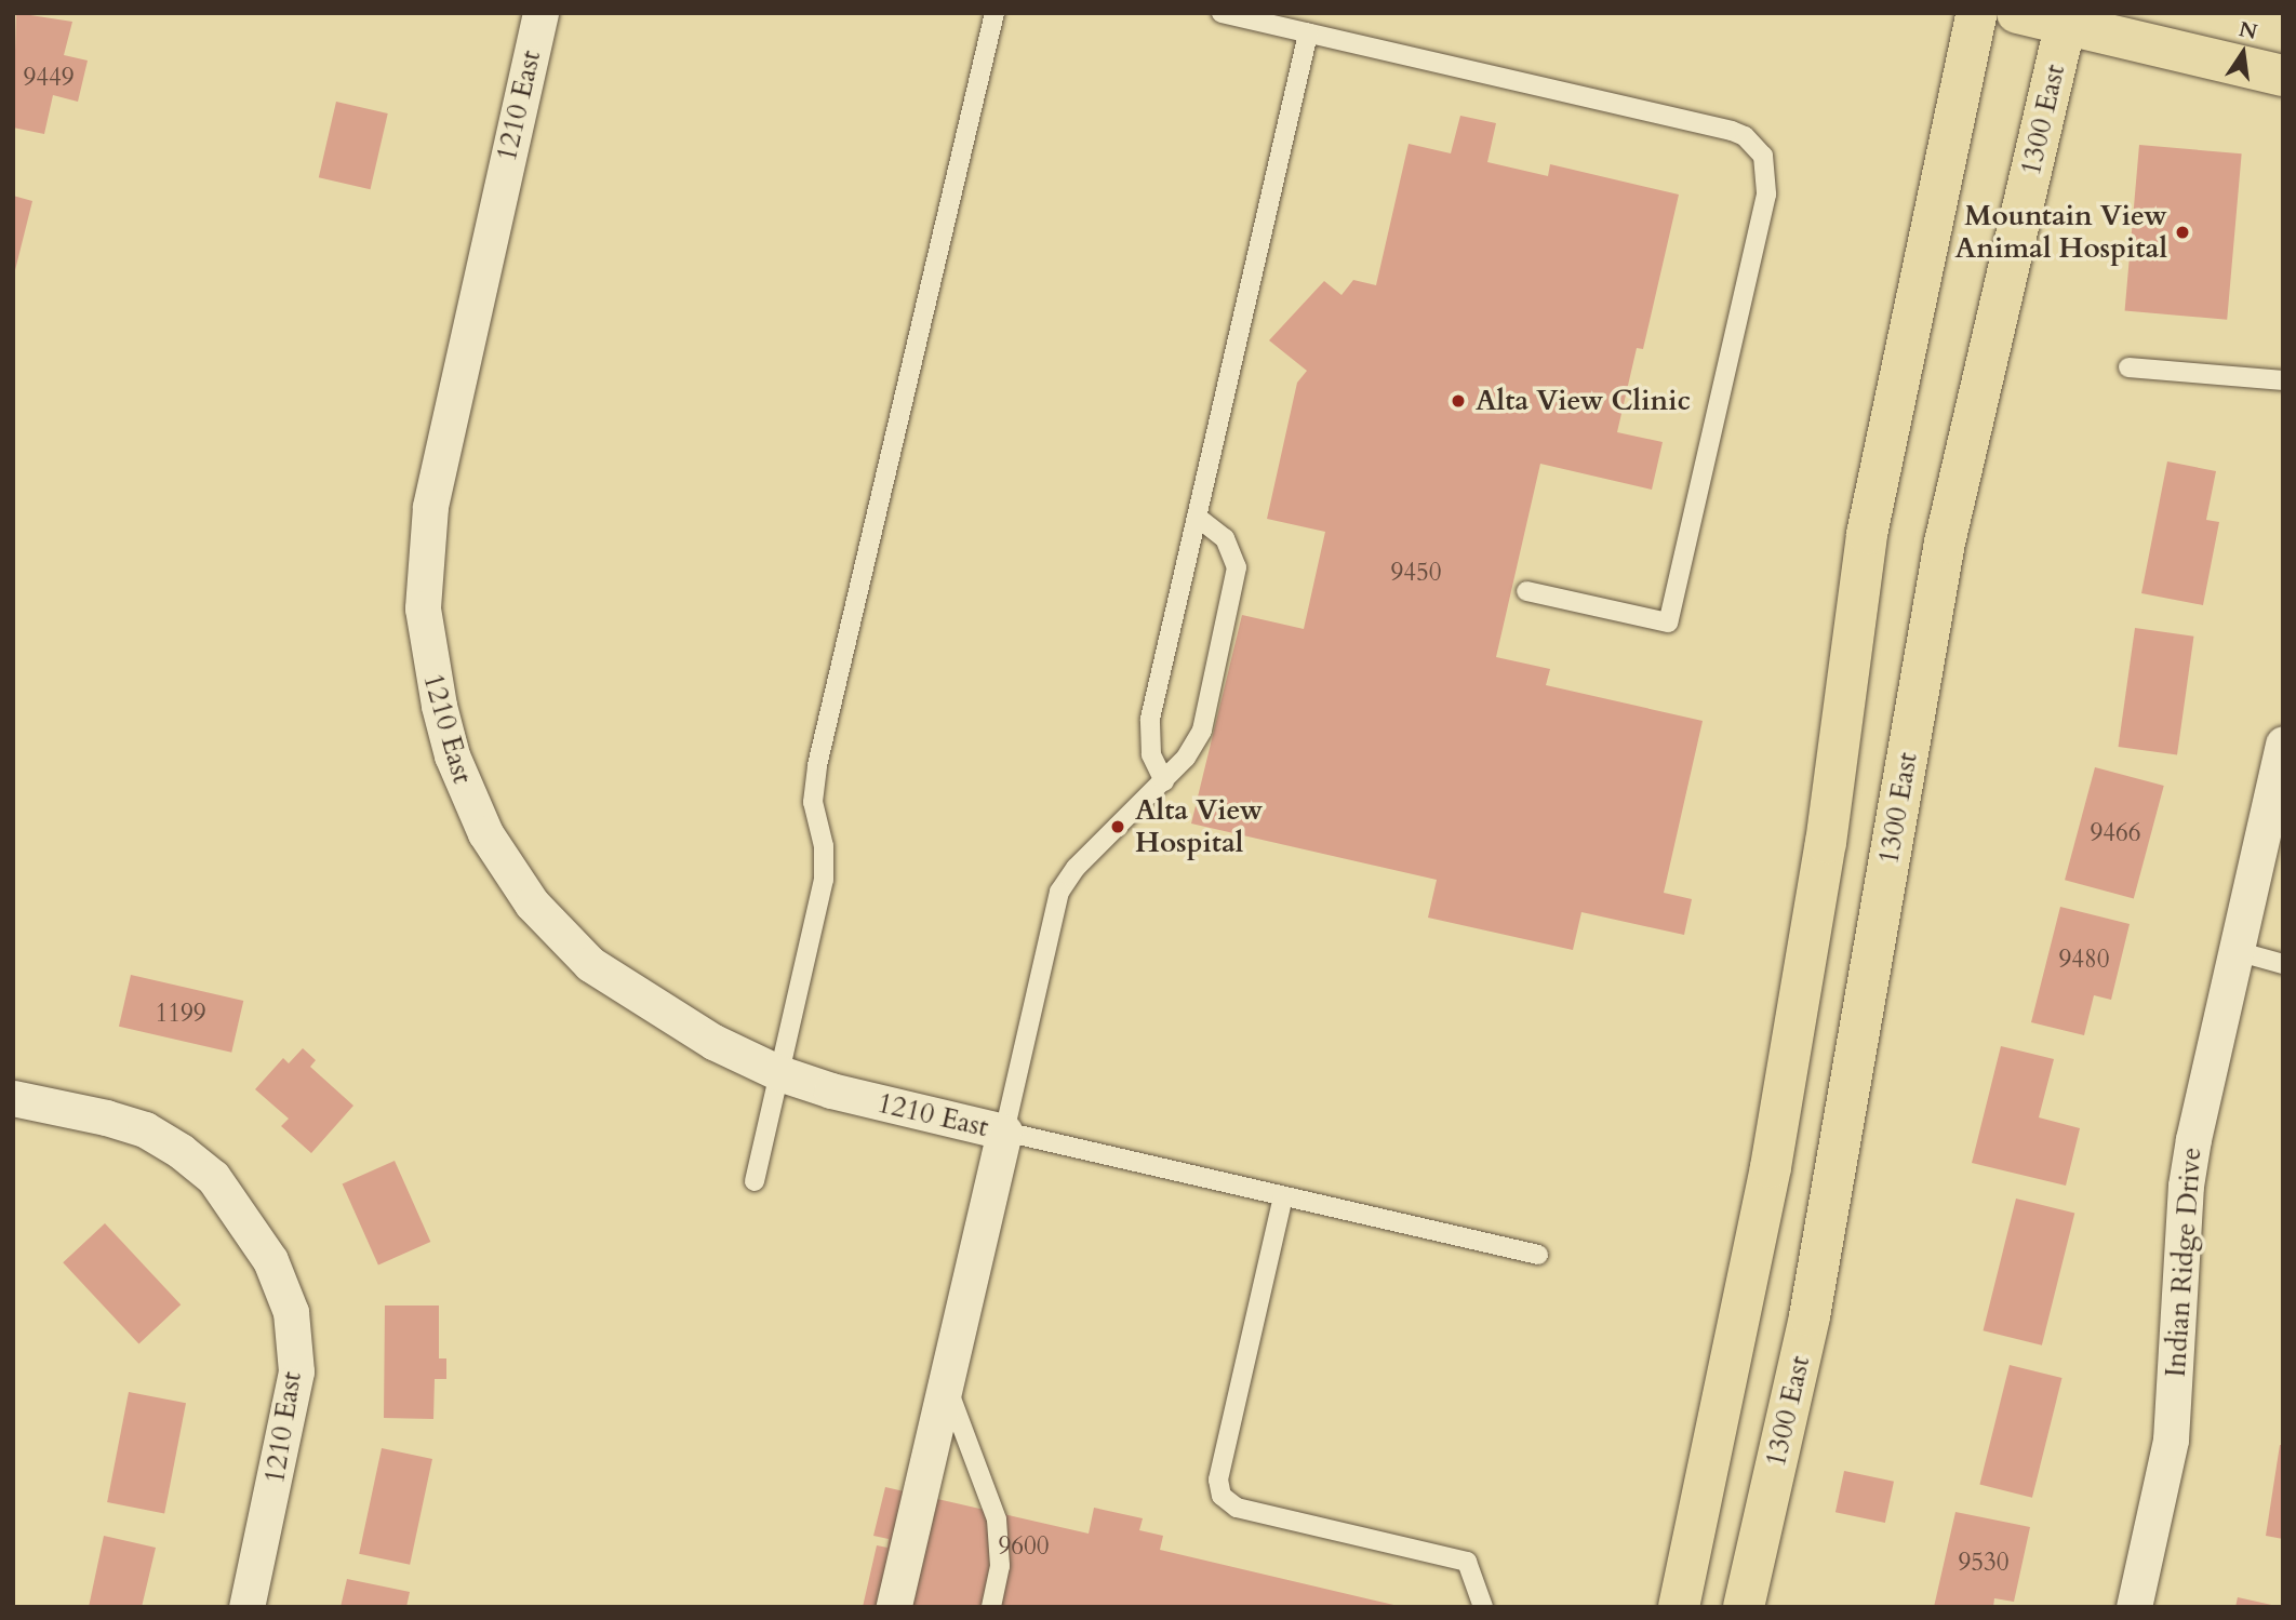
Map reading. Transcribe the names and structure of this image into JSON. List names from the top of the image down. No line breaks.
{"streets":{"main road":["1300 East"],"street":["1210 East","Indian Ridge Drive"]},"places":["Mountain View Animal Hospital","Alta View Clinic","Alta View Hospital"],"house_numbers":["9449","9450","9466","9480","1199","9600","9530"],"north":"top"}
